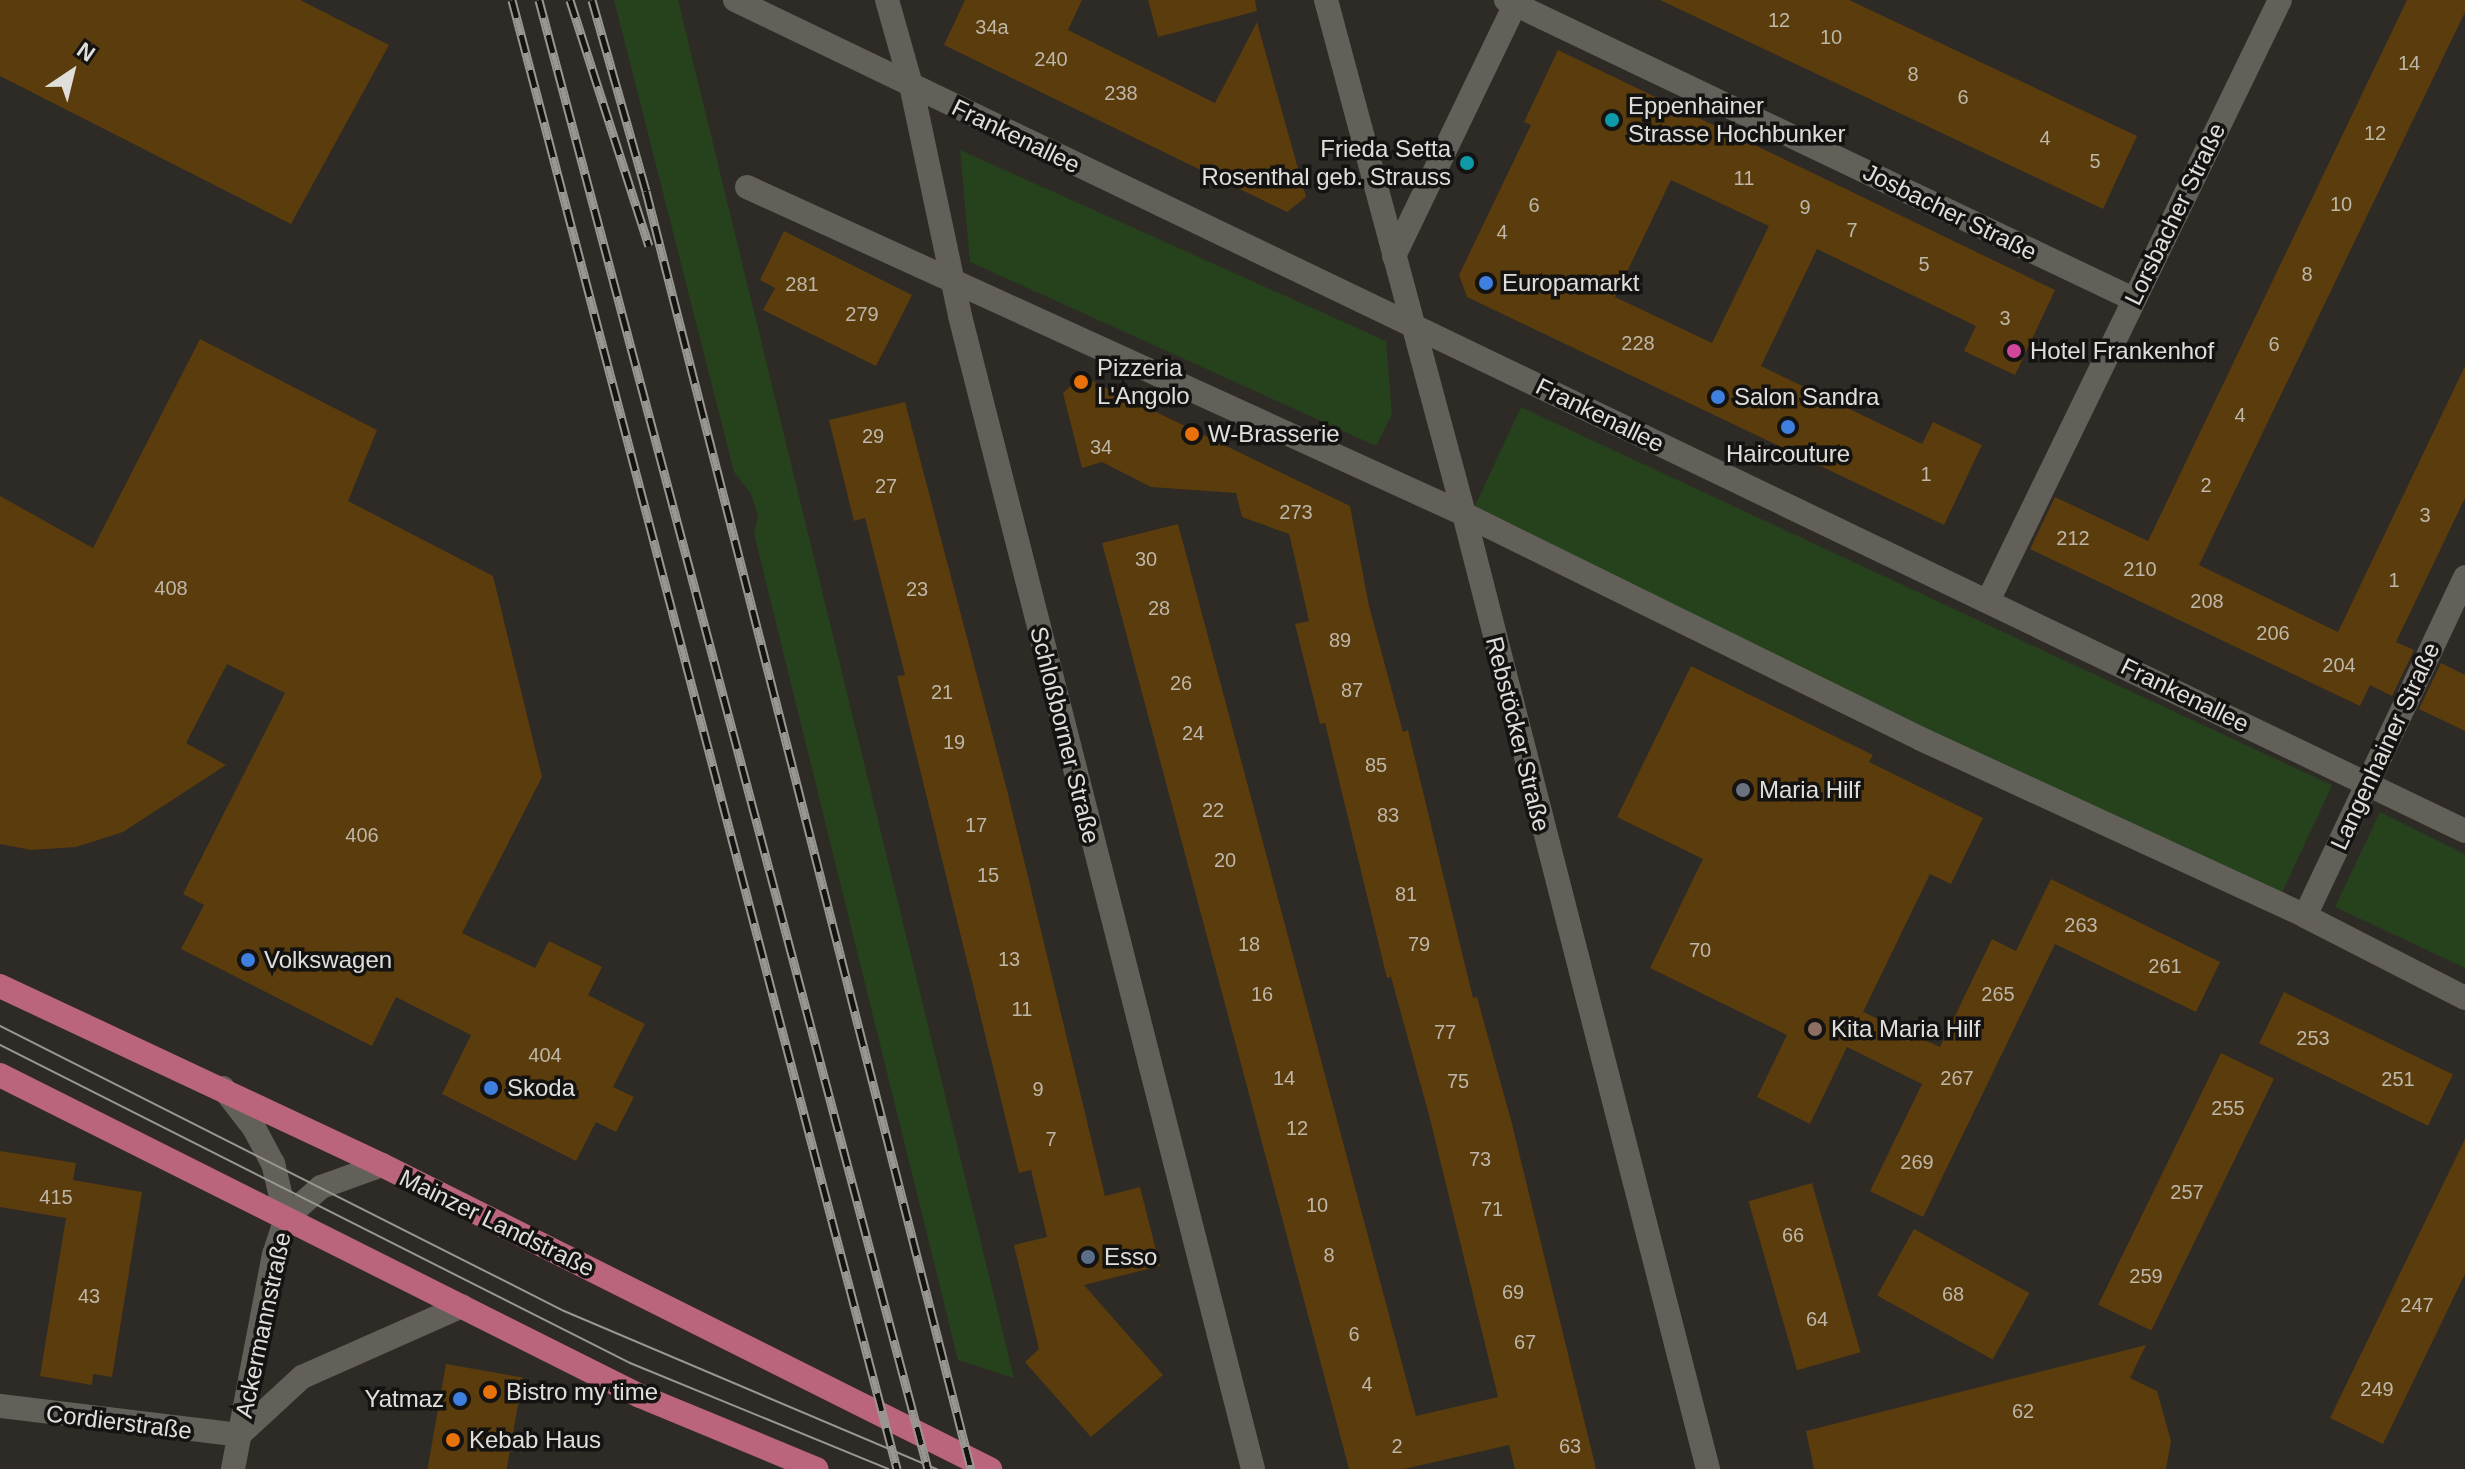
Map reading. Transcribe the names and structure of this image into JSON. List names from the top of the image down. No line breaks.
{"streets":{"main road":["Mainzer Landstraße"],"street":["Frankenallee","Josbacher Straße","Lorsbacher Straße","Rebstöcker Straße","Schloßborner Straße","Langenhainer Straße","Ackermannstraße","Cordierstraße"]},"crossings":[["Frankenallee","Lorsbacher Straße"],["Frankenallee","Rebstöcker Straße"],["Frankenallee","Schloßborner Straße"],["Frankenallee","Langenhainer Straße"],["Josbacher Straße","Lorsbacher Straße"],["Mainzer Landstraße","Ackermannstraße"],["Ackermannstraße","Cordierstraße"]],"places":["Eppenhainer Strasse Hochbunker","Frieda Setta Rosenthal geb. Strauss","Europamarkt","Hotel Frankenhof","Pizzeria L'Angolo","Salon Sandra","Haircouture","W-Brasserie","Maria Hilf","Volkswagen","Kita Maria Hilf","Skoda","Esso","Bistro my time","Yatmaz","Kebab Haus"],"house_numbers":["12","34a","10","240","14","8","238","6","12","4","5","11","10","6","9","7","4","5","8","281","279","3","228","6","4","29","34","1","2","27","273","3","212","30","210","1","408","23","208","28","206","89","204","26","87","21","24","19","85","22","83","17","406","20","15","81","263","18","79","70","13","261","16","265","11","77","253","404","14","267","251","75","9","255","12","7","73","269","257","415","10","71","66","8","259","69","68","43","247","64","6","67","4","249","62","2","63"],"north":"top right"}
